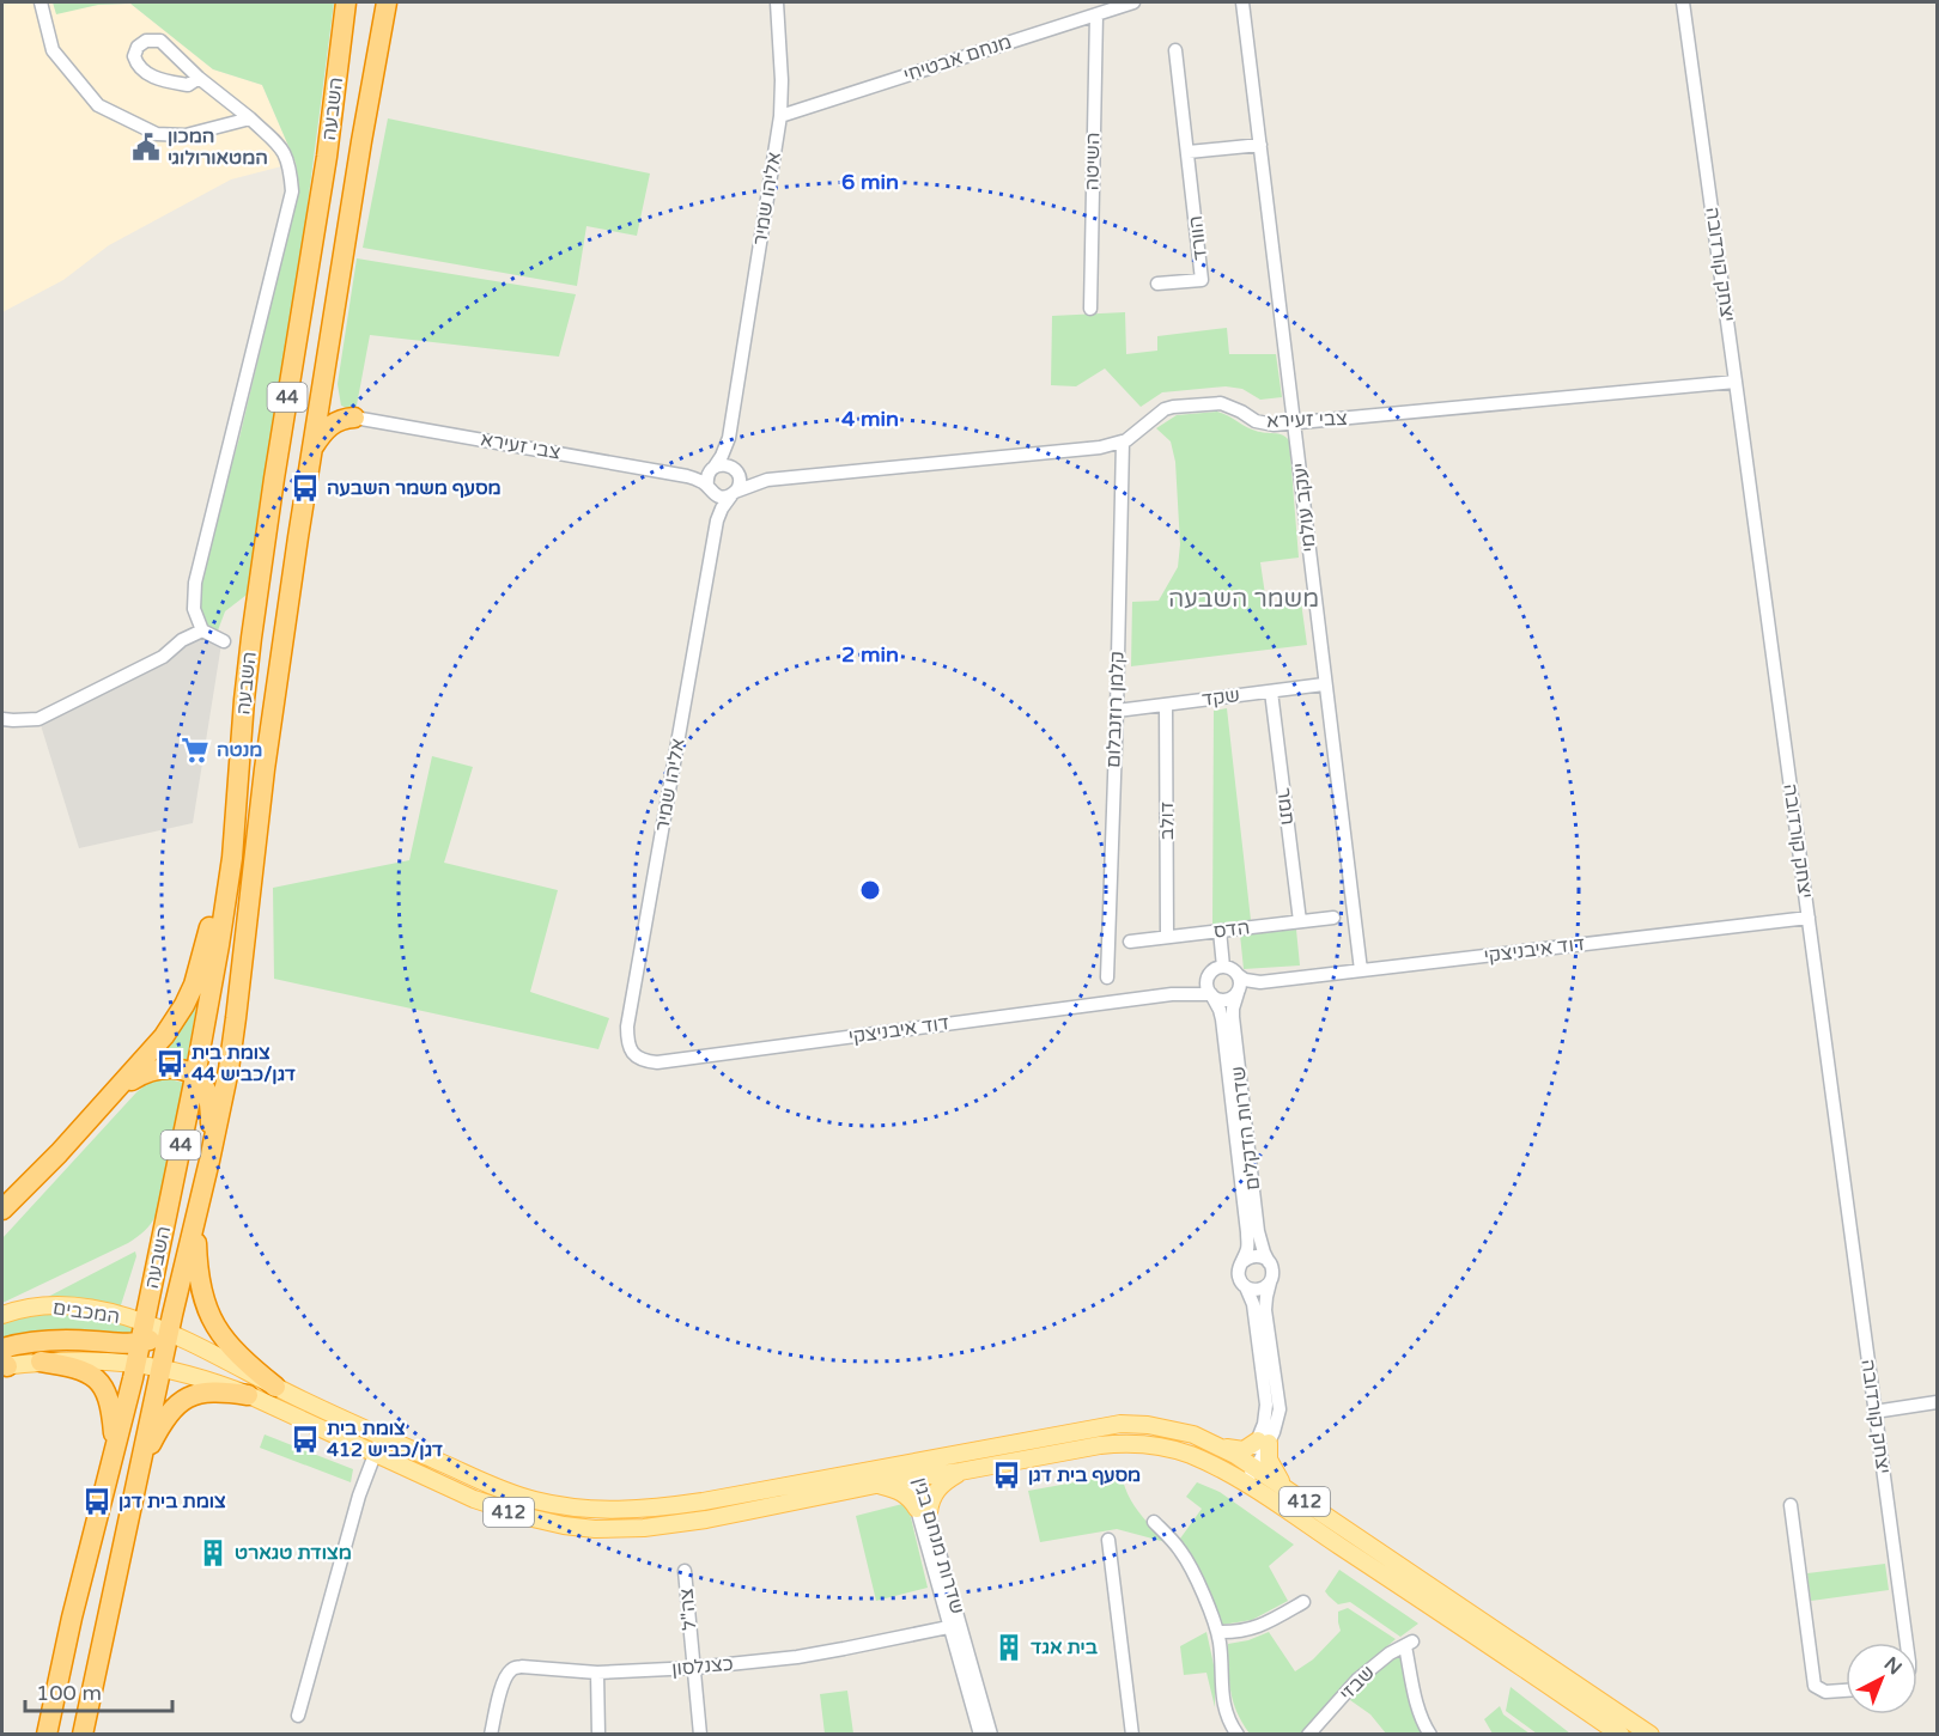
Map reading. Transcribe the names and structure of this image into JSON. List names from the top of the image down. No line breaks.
{"streets":{"highway":["השבעה","44"],"main road":["המכבים","412"],"street":["מנחם אבטיחי","השיטה","אליהו שמיר","הוורד","יצחק קורדובה","צבי זעירא","יעקב עולמי","שקד","קלמן רוזנבלום","תמר","דולב","הדס","דוד איבניצקי","שדרות הדקלים","שדרות מנחם בגין","צה\"ל","כצנלסון","שבזי"]},"crossings":[["מנחם אבטיחי","השיטה"],["מנחם אבטיחי","אליהו שמיר"],["השבעה","44"],["השבעה","המכבים"],["השבעה","412"],["אליהו שמיר","צבי זעירא"],["אליהו שמיר","דוד איבניצקי"],["יצחק קורדובה","צבי זעירא"],["יצחק קורדובה","דוד איבניצקי"],["44","המכבים"],["44","412"],["צבי זעירא","יעקב עולמי"],["צבי זעירא","קלמן רוזנבלום"],["יעקב עולמי","שקד"],["יעקב עולמי","דוד איבניצקי"],["שקד","קלמן רוזנבלום"],["שקד","תמר"],["שקד","דולב"],["תמר","הדס"],["דולב","הדס"],["דוד איבניצקי","שדרות הדקלים"],["המכבים","412"],["412","שדרות מנחם בגין"],["שדרות מנחם בגין","כצנלסון"],["צה\"ל","כצנלסון"]],"districts":["משמר השבעה"],"places":{"public building":["המכון המטאורולוגי"],"bus stop":["מסעף משמר השבעה","צומת בית דגן/כביש 44","צומת בית דגן/כביש 412","מסעף בית דגן","צומת בית דגן"],"supermarket":["מנטה"],"building":["מצודת טגארט","בית אגד"]},"scale_bar":"100 m","north":"top right","rings":["6 min","4 min","2 min"]}
